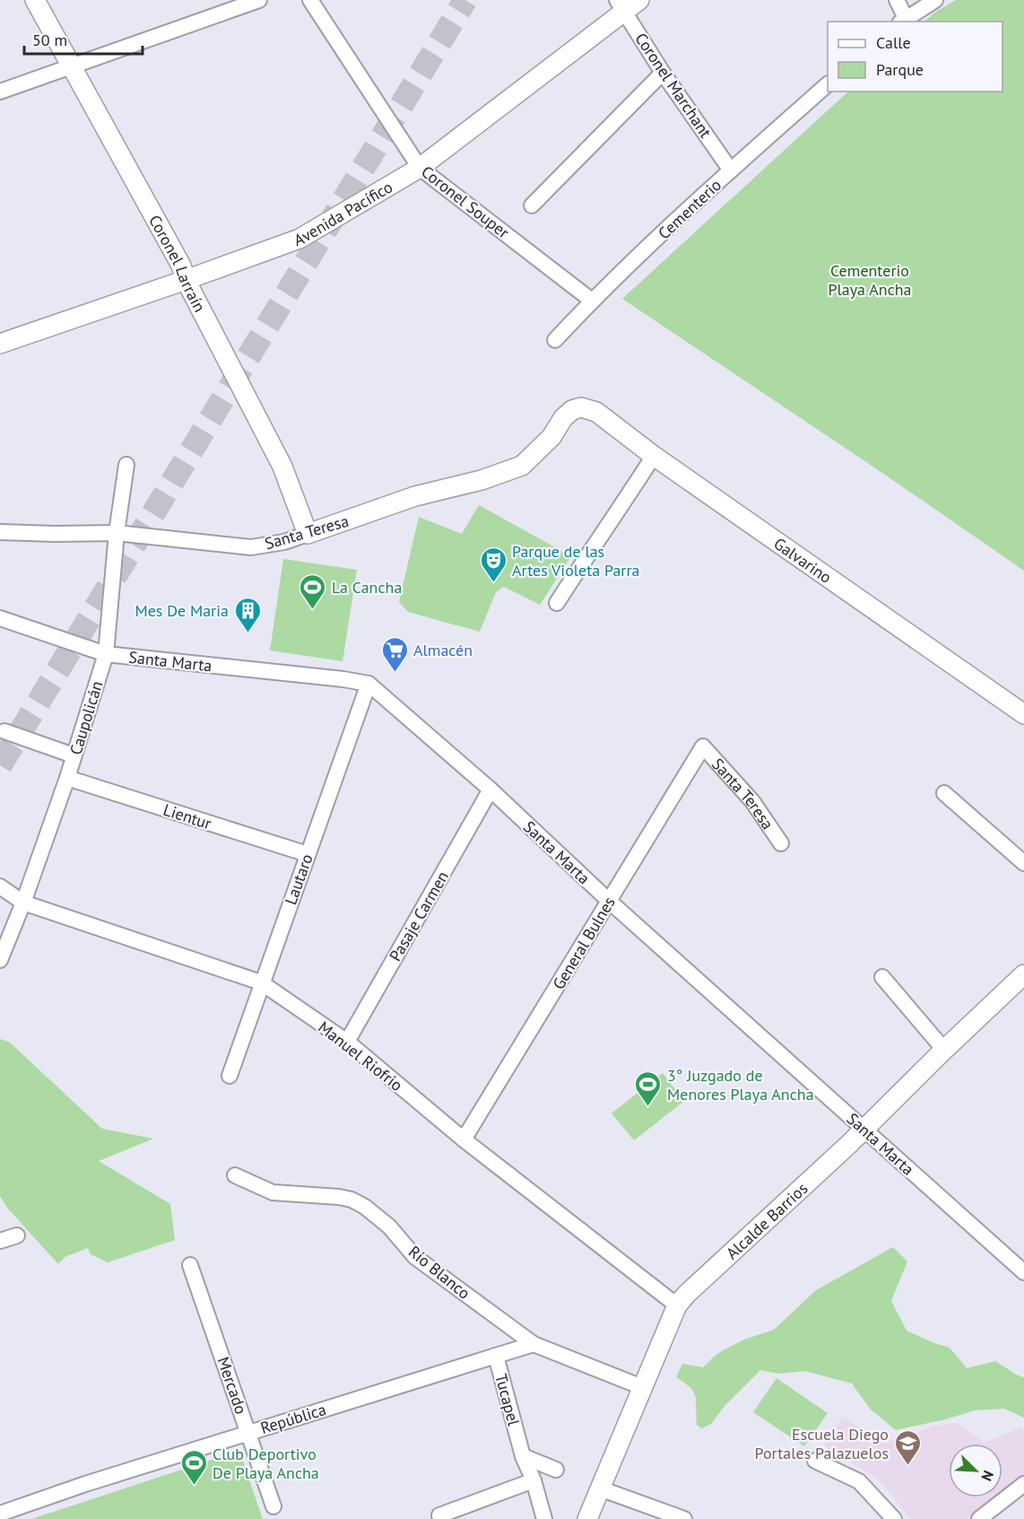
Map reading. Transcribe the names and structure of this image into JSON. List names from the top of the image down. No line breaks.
{"streets":{"street":["Coronel Marchant","Coronel Souper","Cementerio","Avenida Pacífico","Coronel Larraín","Santa Teresa","Galvarino","Santa Marta","Caupolicán","Lientur","Lautaro","Pasaje Carmen","General Bulnes","Manuel Riofrio","Alcalde Barrios","Río Blanco","Mercado","Tucapel","República"]},"crossings":[["Coronel Marchant","Cementerio"],["Coronel Marchant","Avenida Pacífico"],["Coronel Souper","Cementerio"],["Coronel Souper","Avenida Pacífico"],["Avenida Pacífico","Coronel Larraín"],["Coronel Larraín","Santa Teresa"],["Santa Teresa","Galvarino"],["Santa Teresa","Caupolicán"],["Santa Teresa","General Bulnes"],["Santa Marta","Caupolicán"],["Santa Marta","Lautaro"],["Santa Marta","Pasaje Carmen"],["Santa Marta","General Bulnes"],["Santa Marta","Alcalde Barrios"],["Caupolicán","Lientur"],["Caupolicán","Manuel Riofrio"],["Lientur","Lautaro"],["Lautaro","Manuel Riofrio"],["Pasaje Carmen","Manuel Riofrio"],["General Bulnes","Manuel Riofrio"],["Manuel Riofrio","Alcalde Barrios"],["Alcalde Barrios","Río Blanco"],["Río Blanco","Tucapel"],["Mercado","República"],["Tucapel","República"]],"parks":["Cementerio Playa Ancha"],"places":{"theatre":["Parque de las Artes Violeta Parra"],"sports":["La Cancha","3° Juzgado de Menores Playa Ancha","Club Deportivo De Playa Ancha"],"building":["Mes De Maria"],"supermarket":["Almacén"],"school or university":["Escuela Diego Portales Palazuelos"]},"legend":["Calle","Parque"],"scale_bar":"50 m","north":"bottom right"}
